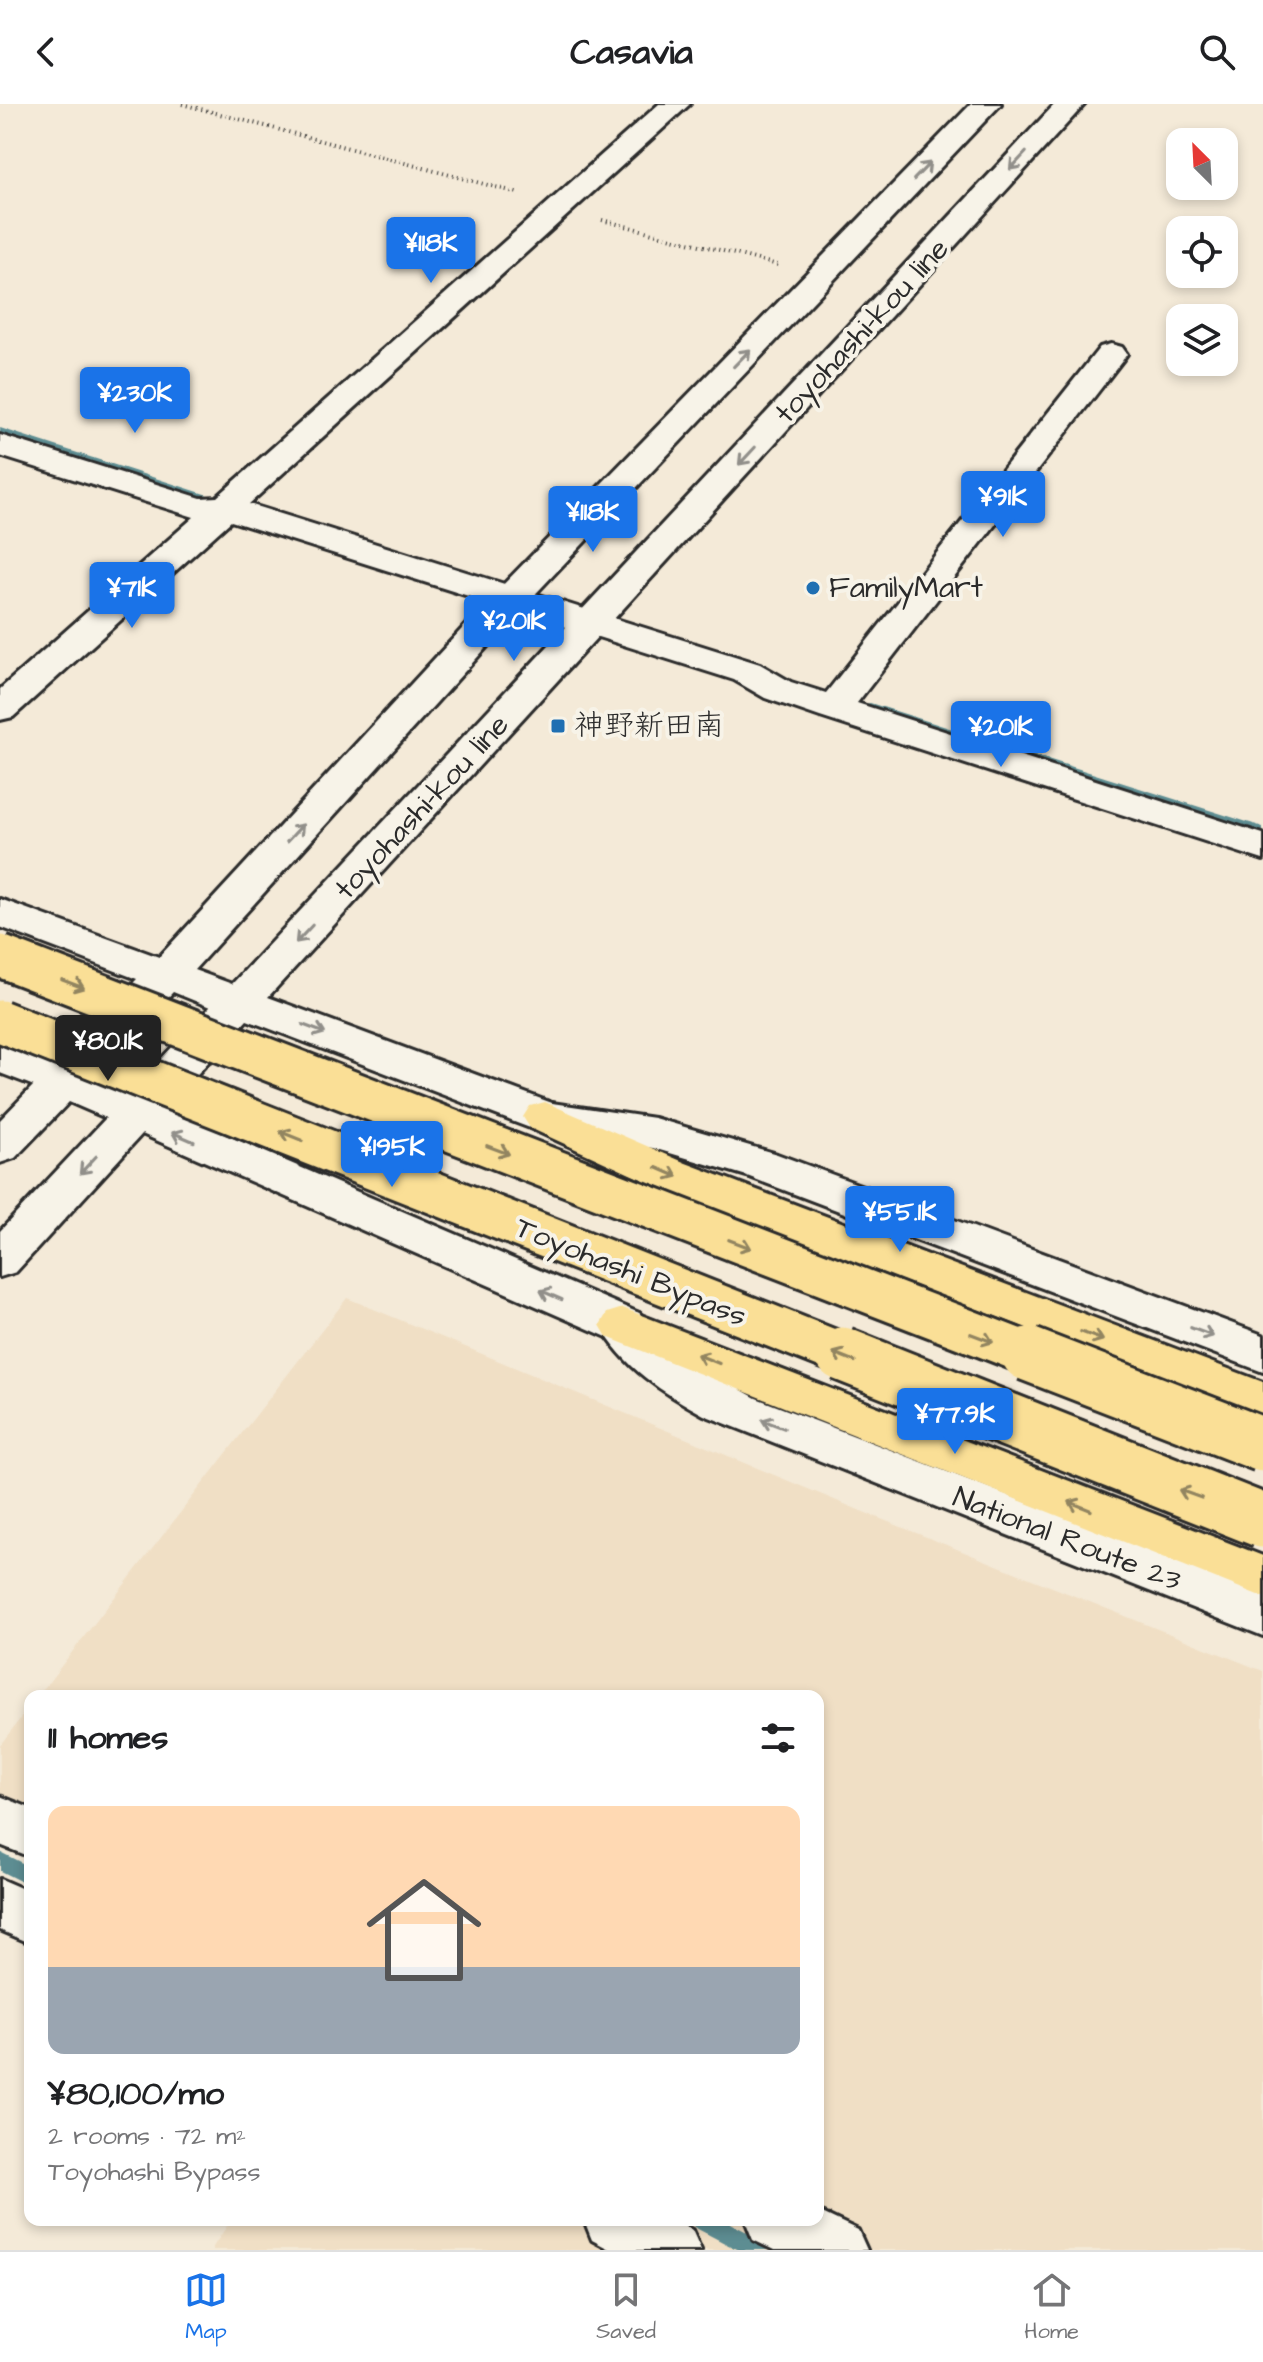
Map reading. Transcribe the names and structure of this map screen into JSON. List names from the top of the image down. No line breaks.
{"streets":{"highway":["Toyohashi Bypass"],"street":["toyohashi-kou line","National Route 23"]},"one_way":["National Route 23"],"places":{"other":["FamilyMart"],"transit":["神野新田南"]},"north":"top left","page":{"header":"Casavia","price":["¥118K","¥230K","¥91K","¥118K","¥71K","¥201K","¥201K","¥80.1K","¥195K","¥55.1K","¥77.9K"],"heading":"11 homes","list":[{"name":"¥80,100/mo","note":"2 rooms · 72 m² · Toyohashi Bypass"}],"tabs":["Map","Saved","Home"]}}
